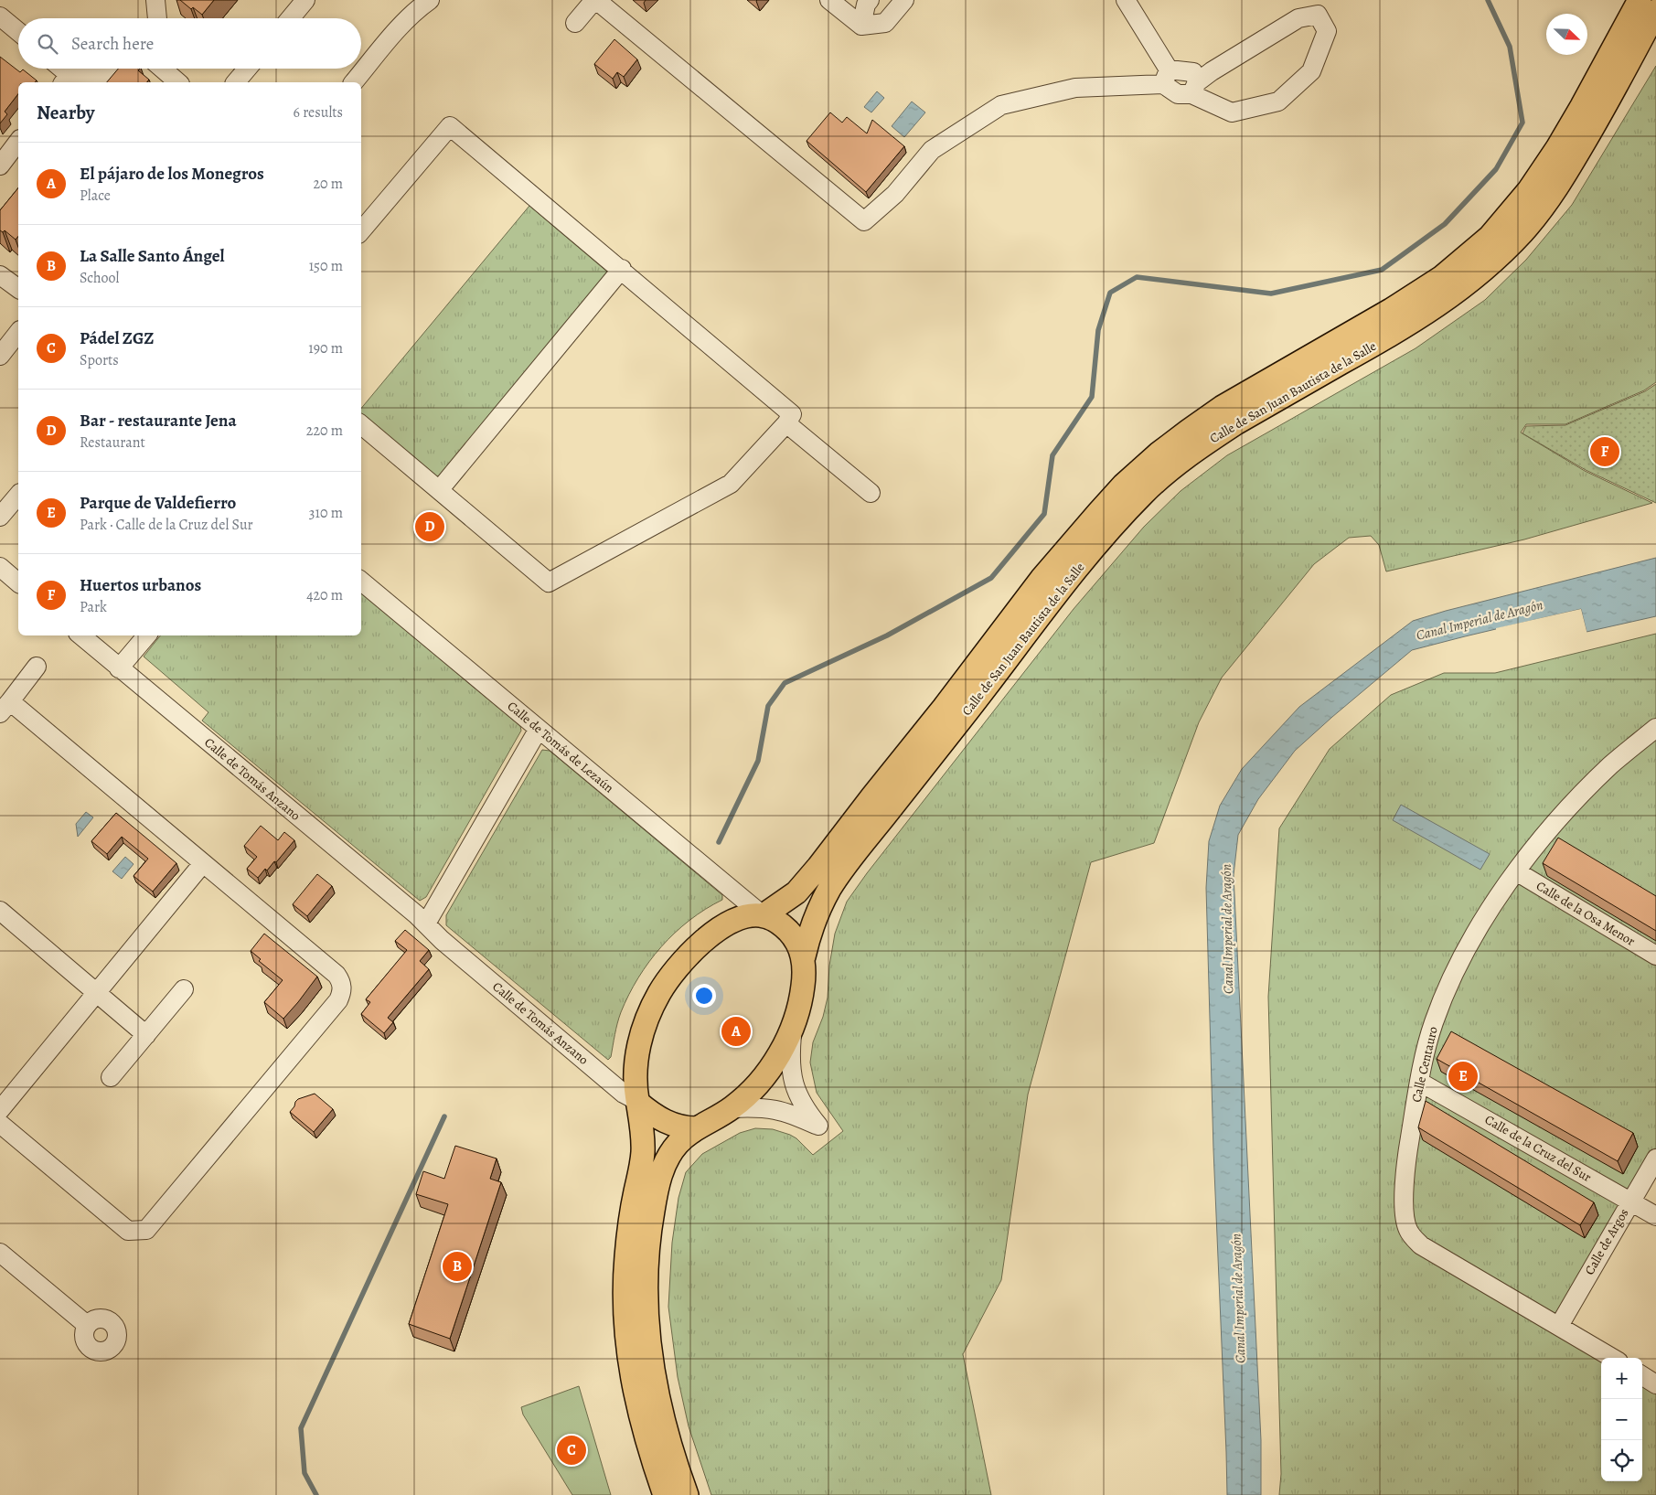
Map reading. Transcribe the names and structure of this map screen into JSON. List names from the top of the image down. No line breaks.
{"streets":{"main road":["Calle de San Juan Bautista de la Salle"],"street":["Calle de Tomás de Lezaún","Calle de Tomás Anzano","Calle de la Osa Menor","Calle Centauro","Calle de la Cruz del Sur","Calle de Argos"]},"crossings":[["Calle de San Juan Bautista de la Salle","Calle de Tomás de Lezaún"],["Calle de San Juan Bautista de la Salle","Calle de Tomás Anzano"],["Calle de la Osa Menor","Calle Centauro"],["Calle Centauro","Calle de la Cruz del Sur"],["Calle Centauro","Calle de Argos"],["Calle de la Cruz del Sur","Calle de Argos"]],"water":["Canal Imperial de Aragón"],"north":"bottom right","page":{"search":"Search here","heading":["Nearby","6 results"],"list":[{"mark":"A","name":"El pájaro de los Monegros","note":"Place","value":"20 m"},{"mark":"B","name":"La Salle Santo Ángel","note":"School","value":"150 m"},{"mark":"C","name":"Pádel ZGZ","note":"Sports","value":"190 m"},{"mark":"D","name":"Bar - restaurante Jena","note":"Restaurant","value":"220 m"},{"mark":"E","name":"Parque de Valdefierro","note":"Park · Calle de la Cruz del Sur","value":"310 m"},{"mark":"F","name":"Huertos urbanos","note":"Park","value":"420 m"}],"pins":["F","D","A","E","B","C"],"map_buttons":["+","−"]}}
